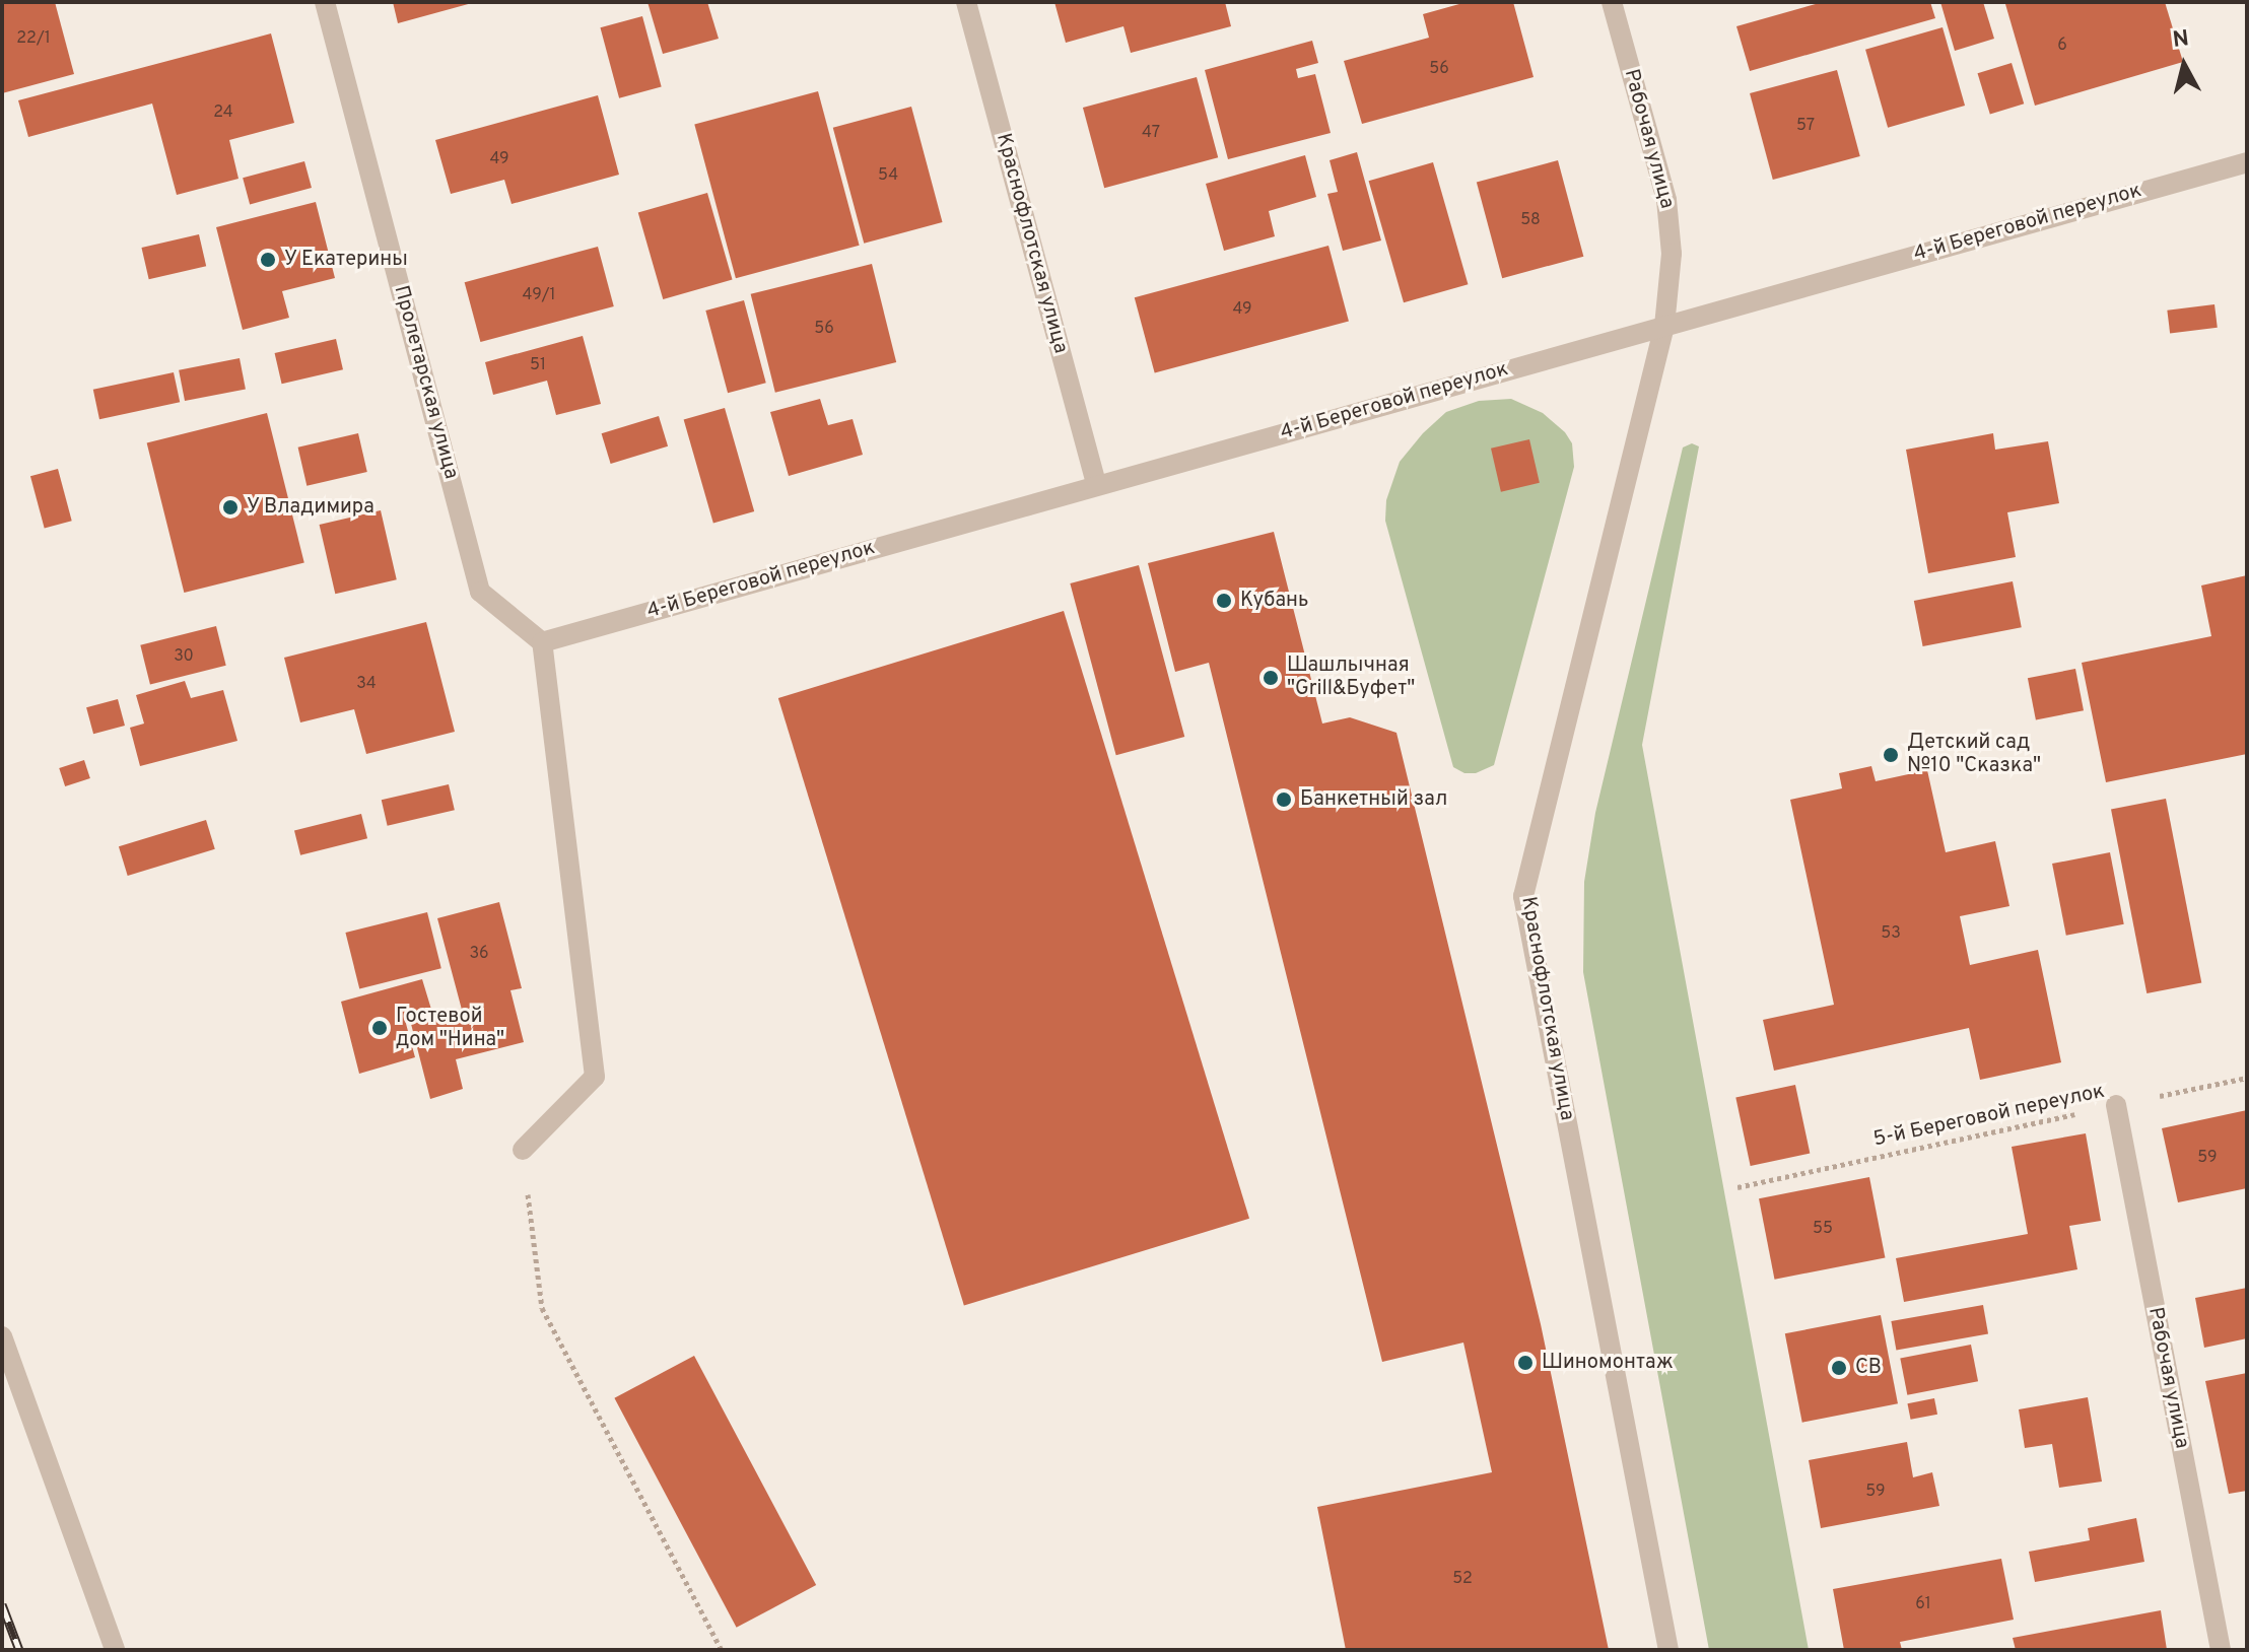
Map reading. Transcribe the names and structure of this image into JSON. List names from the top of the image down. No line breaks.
{"streets":{"street":["Рабочая улица","4-й Береговой переулок","Краснофлотская улица","Пролетарская улица"],"path":["5-й Береговой переулок"]},"crossings":[["Рабочая улица","4-й Береговой переулок"],["Рабочая улица","Краснофлотская улица"],["Рабочая улица","5-й Береговой переулок"],["4-й Береговой переулок","Краснофлотская улица"],["4-й Береговой переулок","Пролетарская улица"]],"places":["У Екатерины","У Владимира","Кубань","Шашлычная \"Grill&Буфет\"","Детский сад №10 \"Сказка\"","Банкетный зал","Гостевой дом \"Нина\"","Шиномонтаж","СВ"],"house_numbers":["22/1","6","56","24","57","47","49","54","58","49/1","49","56","51","30","34","53","36","59","55","59","52","61"],"north":"top"}
